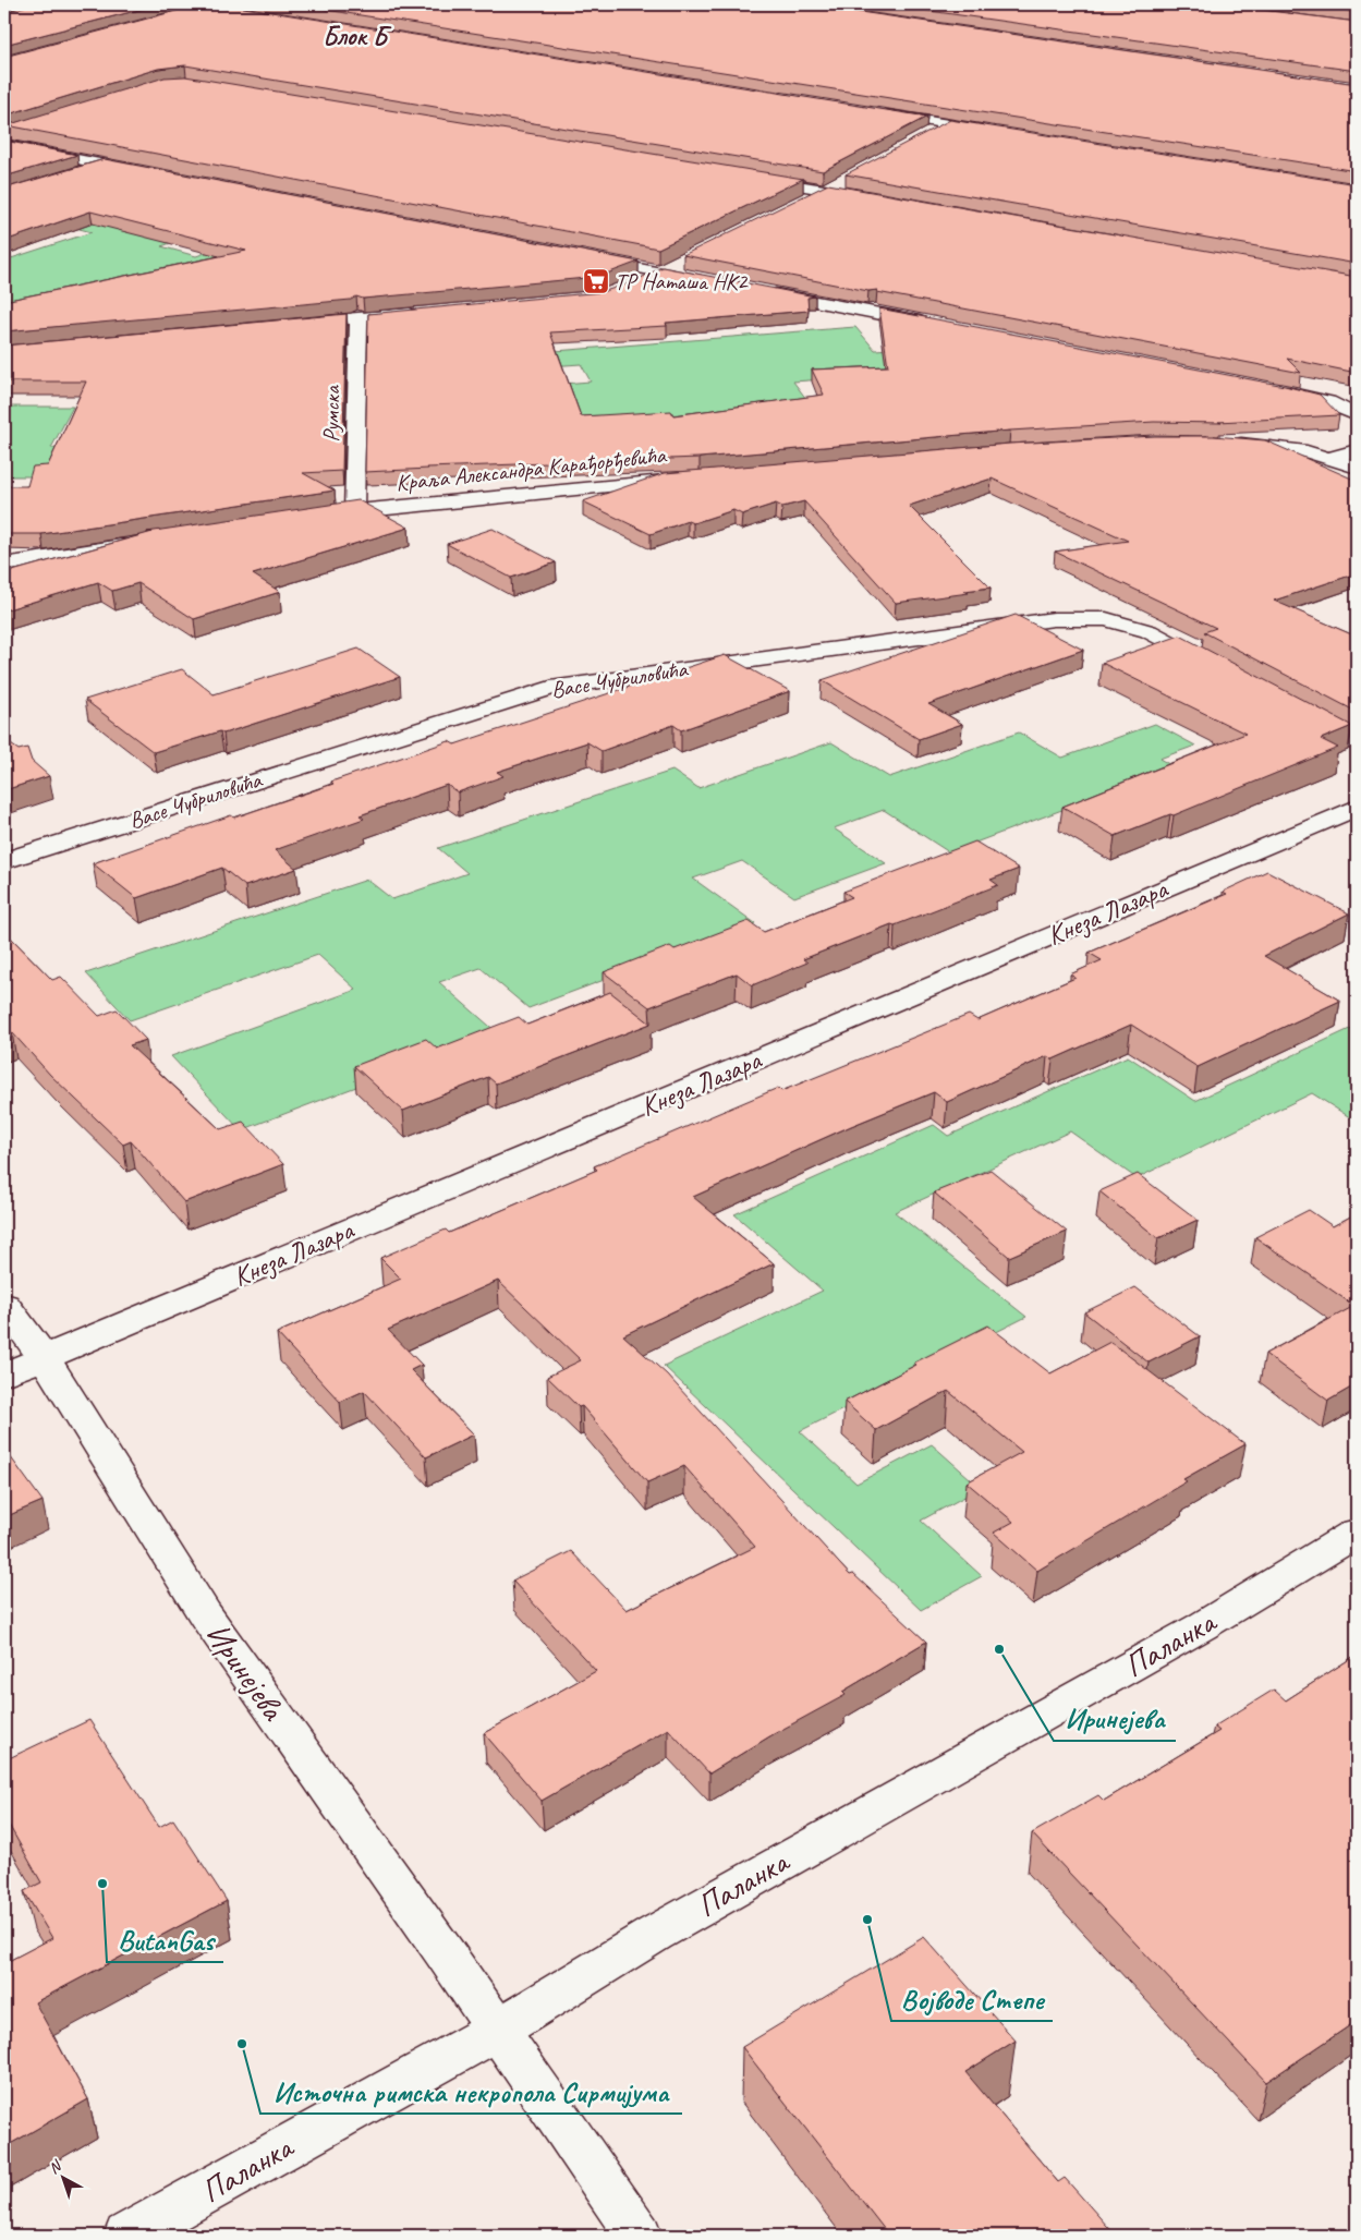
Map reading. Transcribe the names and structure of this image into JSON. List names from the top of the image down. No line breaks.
{"streets":{"street":["Румска","Краља Александра Карађорђевића","Васе Чубриловића","Кнеза Лазара","Паланка","Иринејева"]},"crossings":[["Румска","Краља Александра Карађорђевића"],["Кнеза Лазара","Иринејева"],["Паланка","Иринејева"]],"districts":["Блок Б"],"places":{"supermarket":["ТР Наташа НК2"],"other":["Иринејева","ButanGas","Војводе Степе","Источна римска некропола Сирмијума"]},"north":"top left"}
